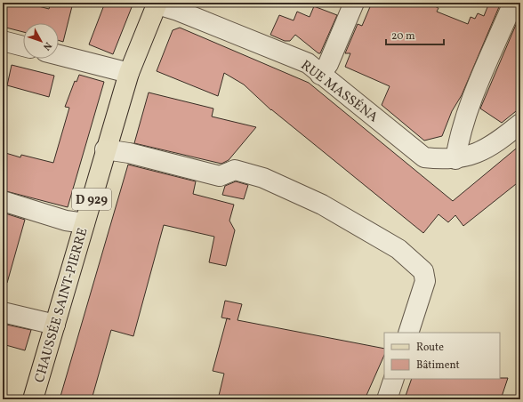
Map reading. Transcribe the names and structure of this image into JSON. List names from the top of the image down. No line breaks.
{"streets":{"main road":["D 929","CHAUSSÉE SAINT-PIERRE"],"street":["RUE MASSÉNA"]},"crossings":[["RUE MASSÉNA","CHAUSSÉE SAINT-PIERRE"]],"legend":["Route","Bâtiment"],"scale_bar":"20 m","north":"bottom right"}
